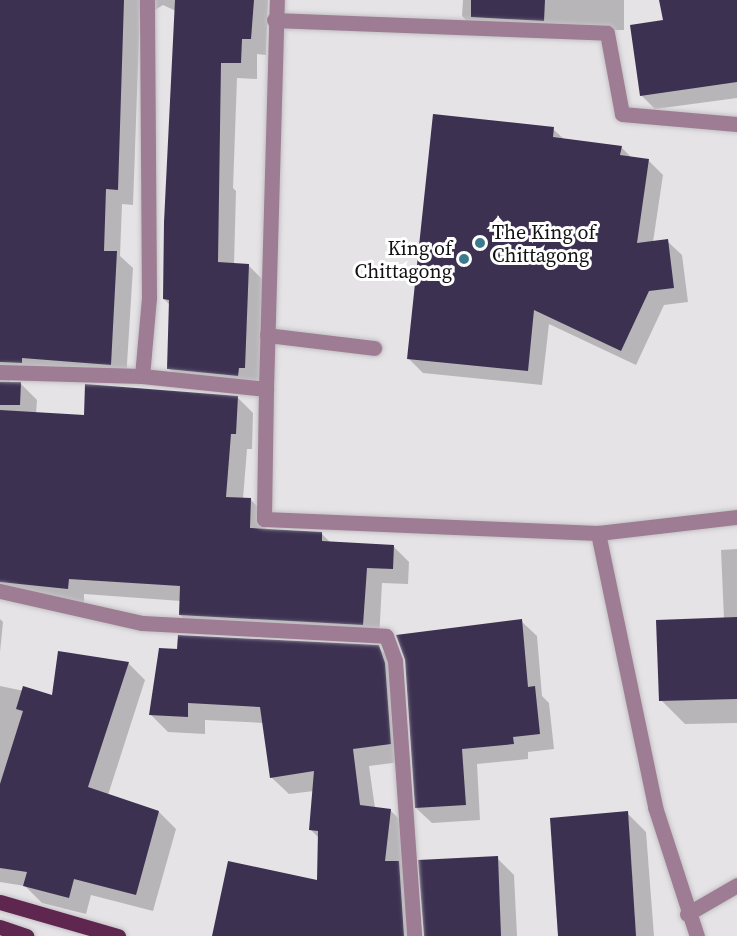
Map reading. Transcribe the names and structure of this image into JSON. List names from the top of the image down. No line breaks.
{"places":["The King of Chittagong","King of Chittagong"]}
